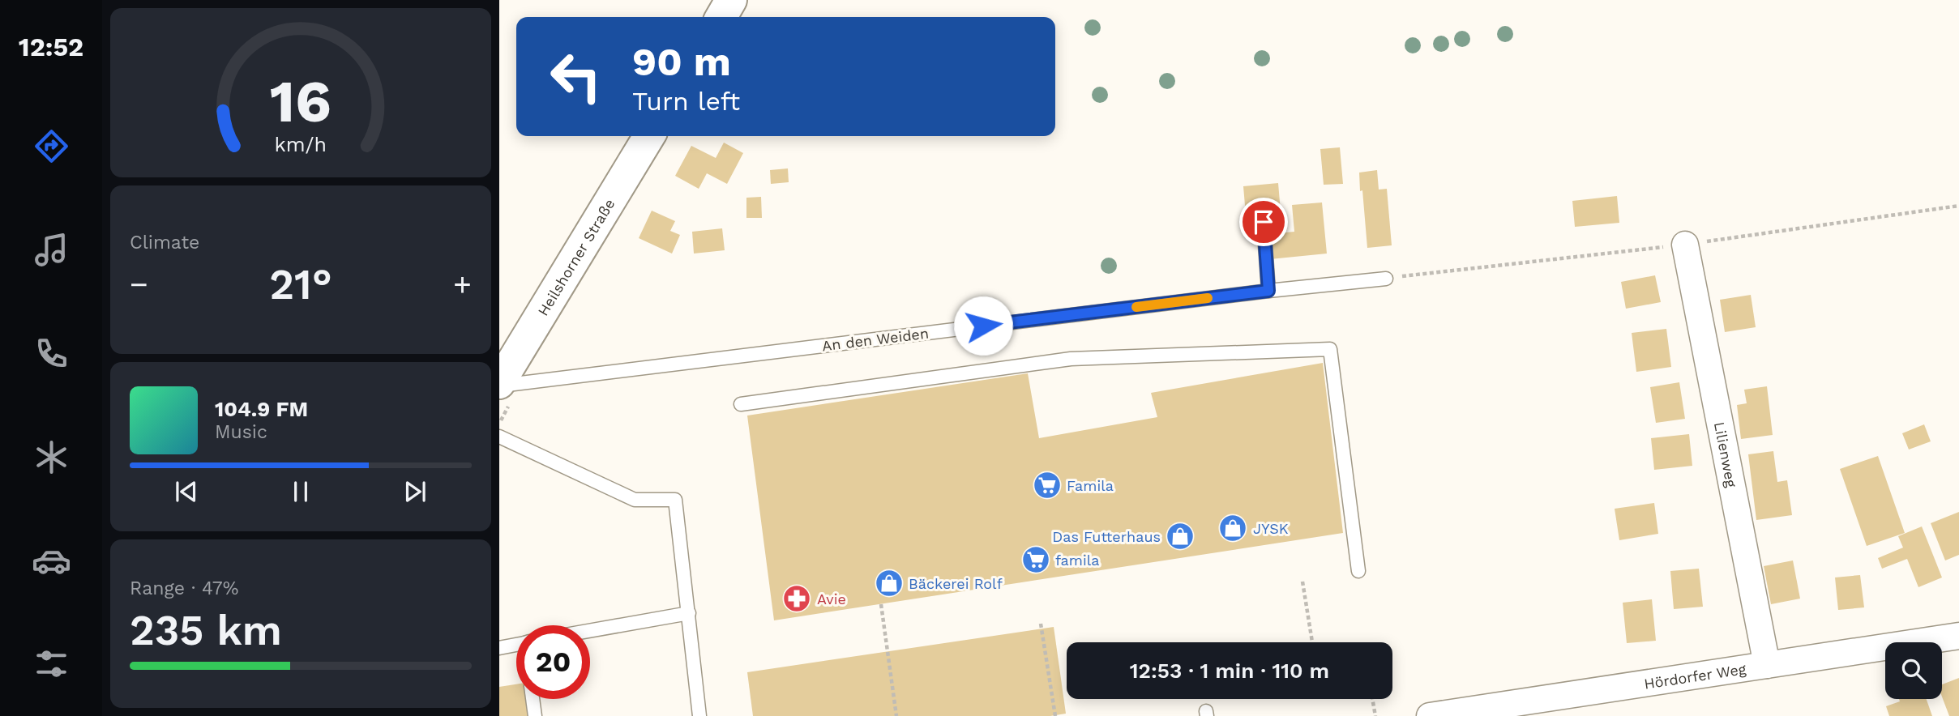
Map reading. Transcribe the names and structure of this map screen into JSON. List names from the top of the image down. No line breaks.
{"streets":{"main road":["Heilshorner Straße"],"street":["Lilienweg","Hördorfer Weg"],"lane":["An den Weiden"]},"crossings":[["Heilshorner Straße","An den Weiden"],["Lilienweg","Hördorfer Weg"]],"places":{"supermarket":["Famila","famila"],"shop":["JYSK","Das Futterhaus","Bäckerei Rolf"],"pharmacy":["Avie"]},"page":{"tabs":"12:52","turn":["90 m","Turn left"],"tile":["Climate",["Range · 47%","235 km"]],"heat":["−","21°","+"],"song":["104.9 FM","Music"],"limit":"20","trip":"12:53 · 1 min · 110 m","gauge":["16","km/h"]}}
